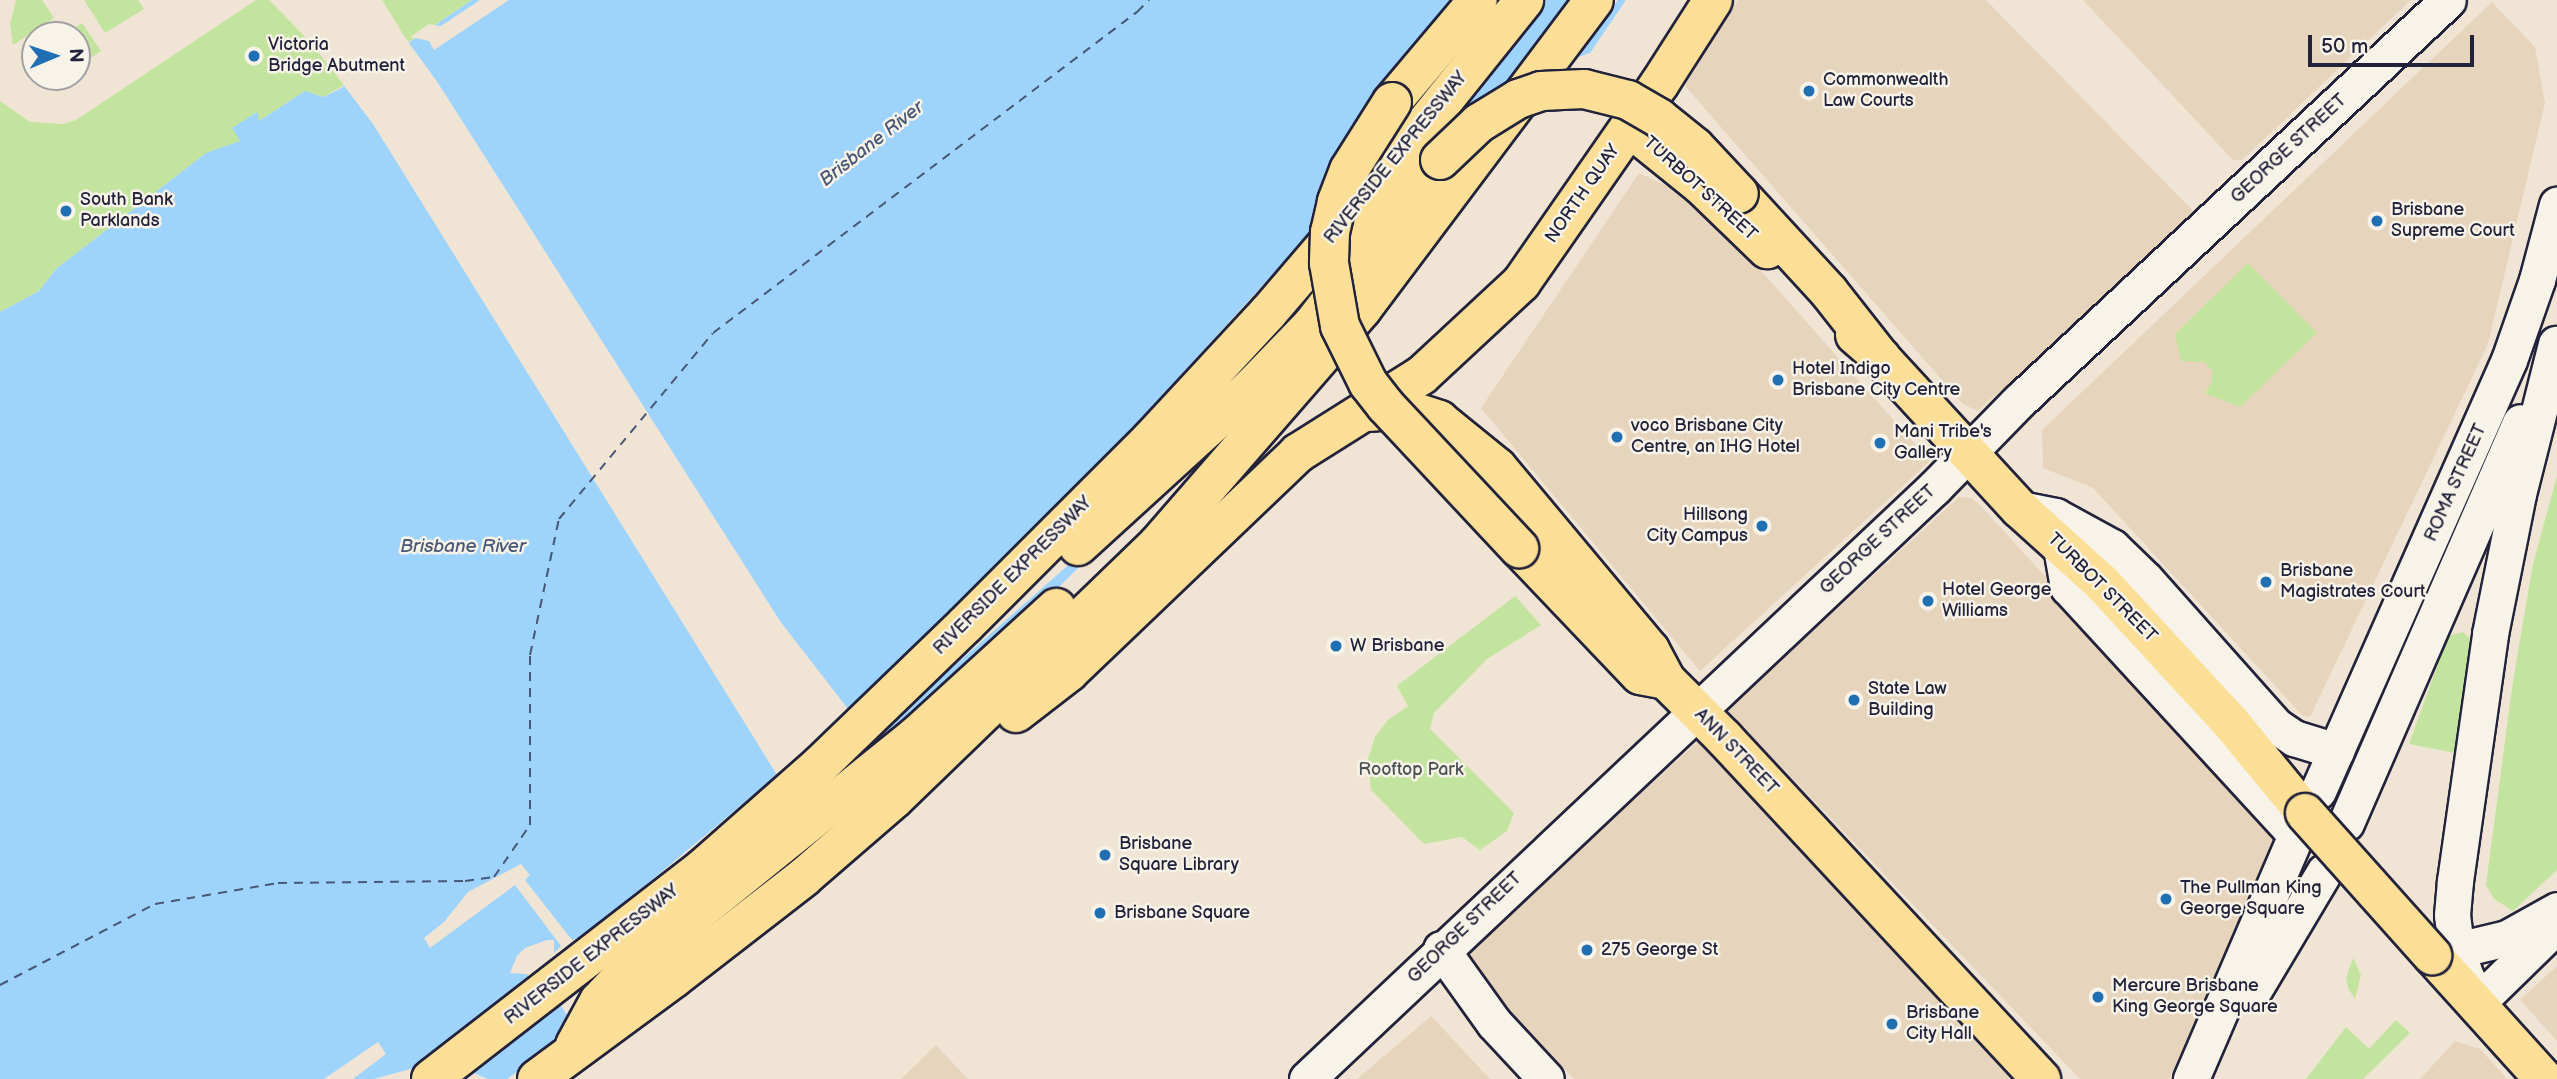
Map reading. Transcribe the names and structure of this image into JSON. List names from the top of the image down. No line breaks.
{"streets":{"main road":["GEORGE STREET","RIVERSIDE EXPRESSWAY","TURBOT STREET","NORTH QUAY","ROMA STREET","ANN STREET"]},"crossings":[["GEORGE STREET","TURBOT STREET"],["GEORGE STREET","ANN STREET"],["TURBOT STREET","NORTH QUAY"],["NORTH QUAY","ANN STREET"]],"water":["Brisbane River"],"parks":["Rooftop Park"],"places":["Victoria Bridge Abutment","Commonwealth Law Courts","South Bank Parklands","Brisbane Supreme Court","Hotel Indigo Brisbane City Centre","voco Brisbane City Centre, an IHG Hotel","Mani Tribe's Gallery","Hillsong City Campus","Brisbane Magistrates Court","Hotel George Williams","W Brisbane","State Law Building","Brisbane Square Library","The Pullman King George Square","Brisbane Square","275 George St","Mercure Brisbane King George Square","Brisbane City Hall"],"scale_bar":"50 m","north":"right"}
